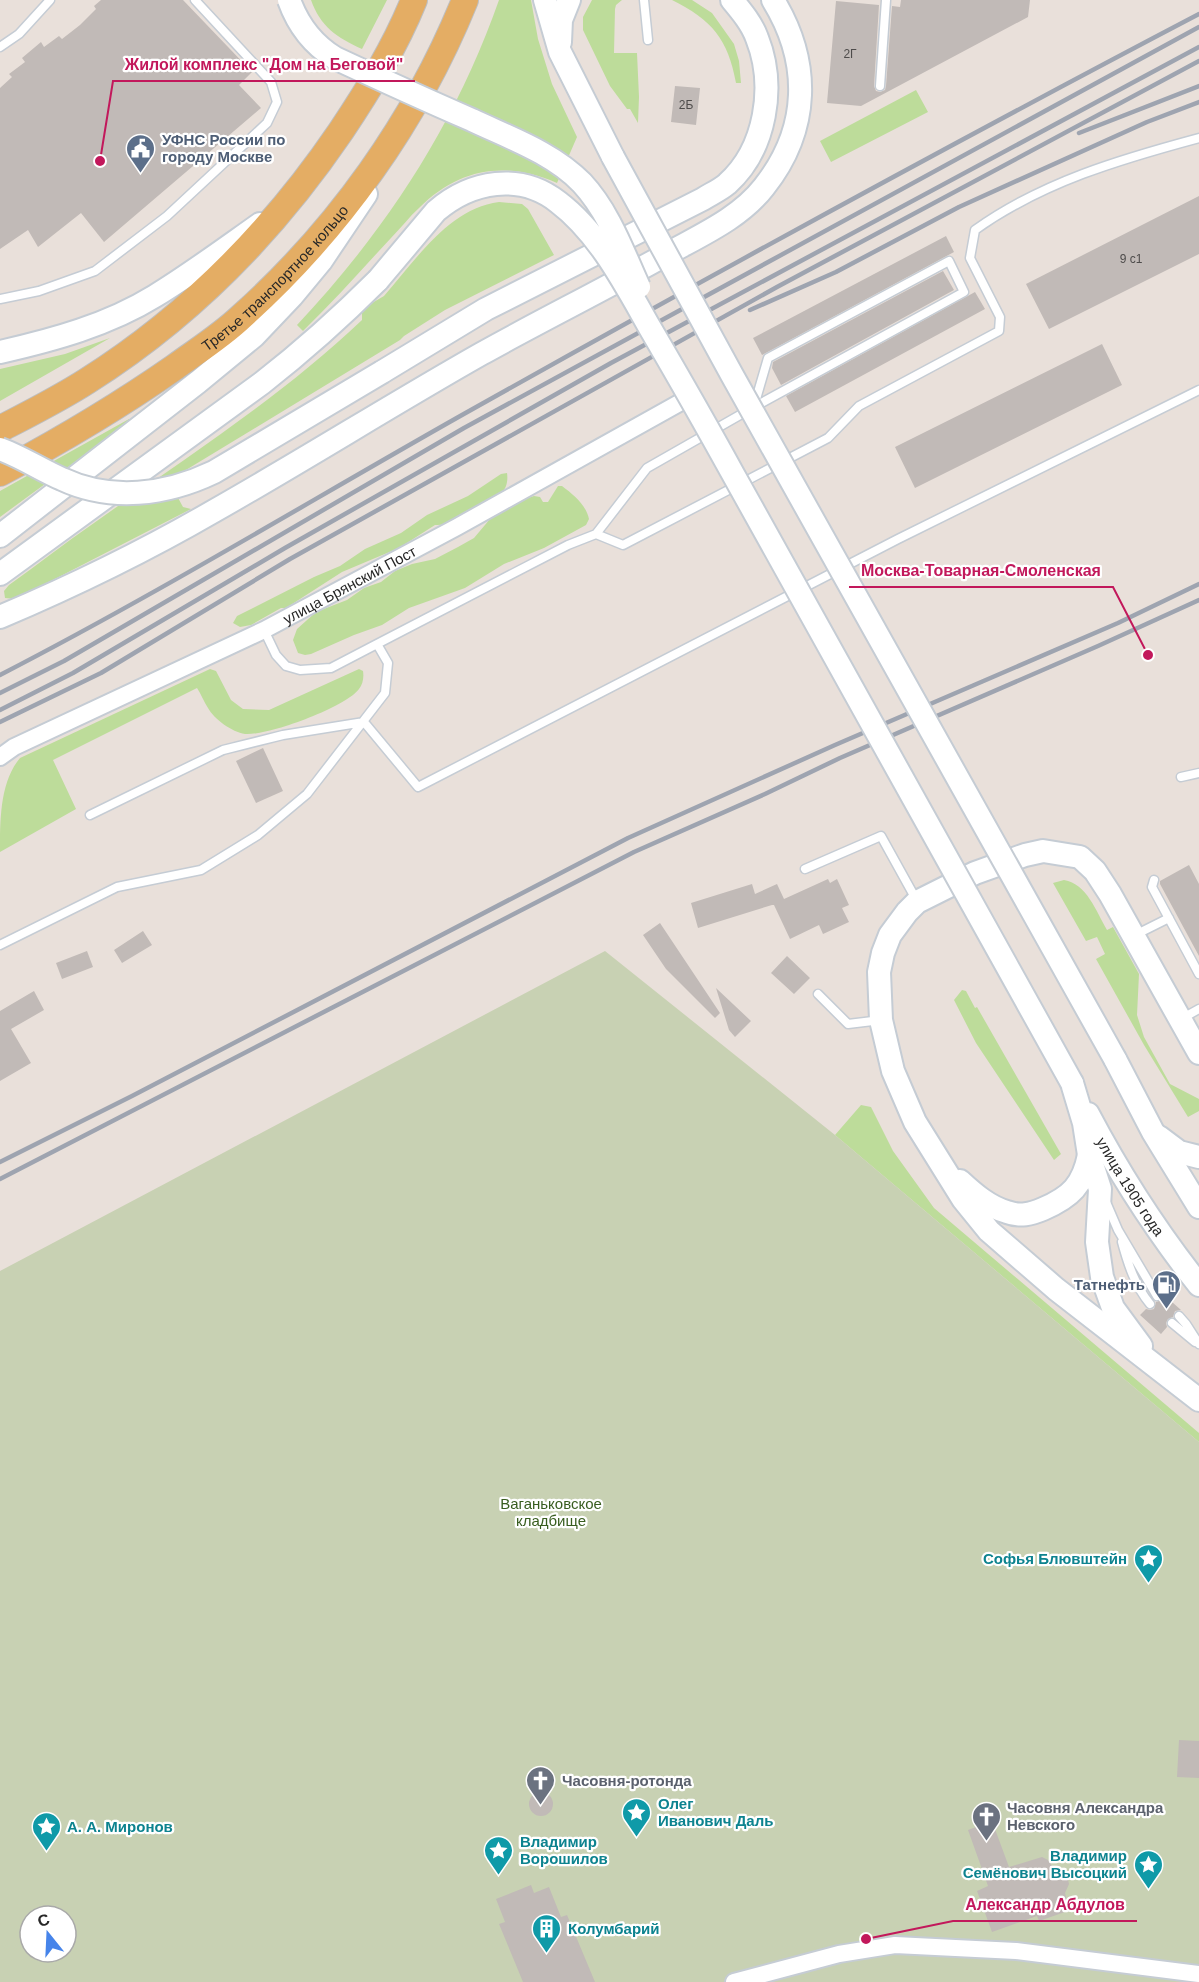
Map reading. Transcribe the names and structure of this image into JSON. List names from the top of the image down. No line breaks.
{"streets":{"main road":["Третье транспортное кольцо","улица 1905 года"],"street":["улица Брянский Пост"]},"parks":["Ваганьковское кладбище"],"places":{"other":["Жилой комплекс \"Дом на Беговой\"","Москва-Товарная-Смоленская","Александр Абдулов"],"public building":["УФНС России по городу Москве"],"fuel station":["Татнефть"],"place":["Софья Блювштейн","Олег Иванович Даль","А. А. Миронов","Владимир Ворошилов","Владимир Семёнович Высоцкий"],"church":["Часовня-ротонда","Часовня Александра Невского"],"building":["Колумбарий"]},"house_numbers":["2Г","2Б","9 с1"],"north":"top"}
